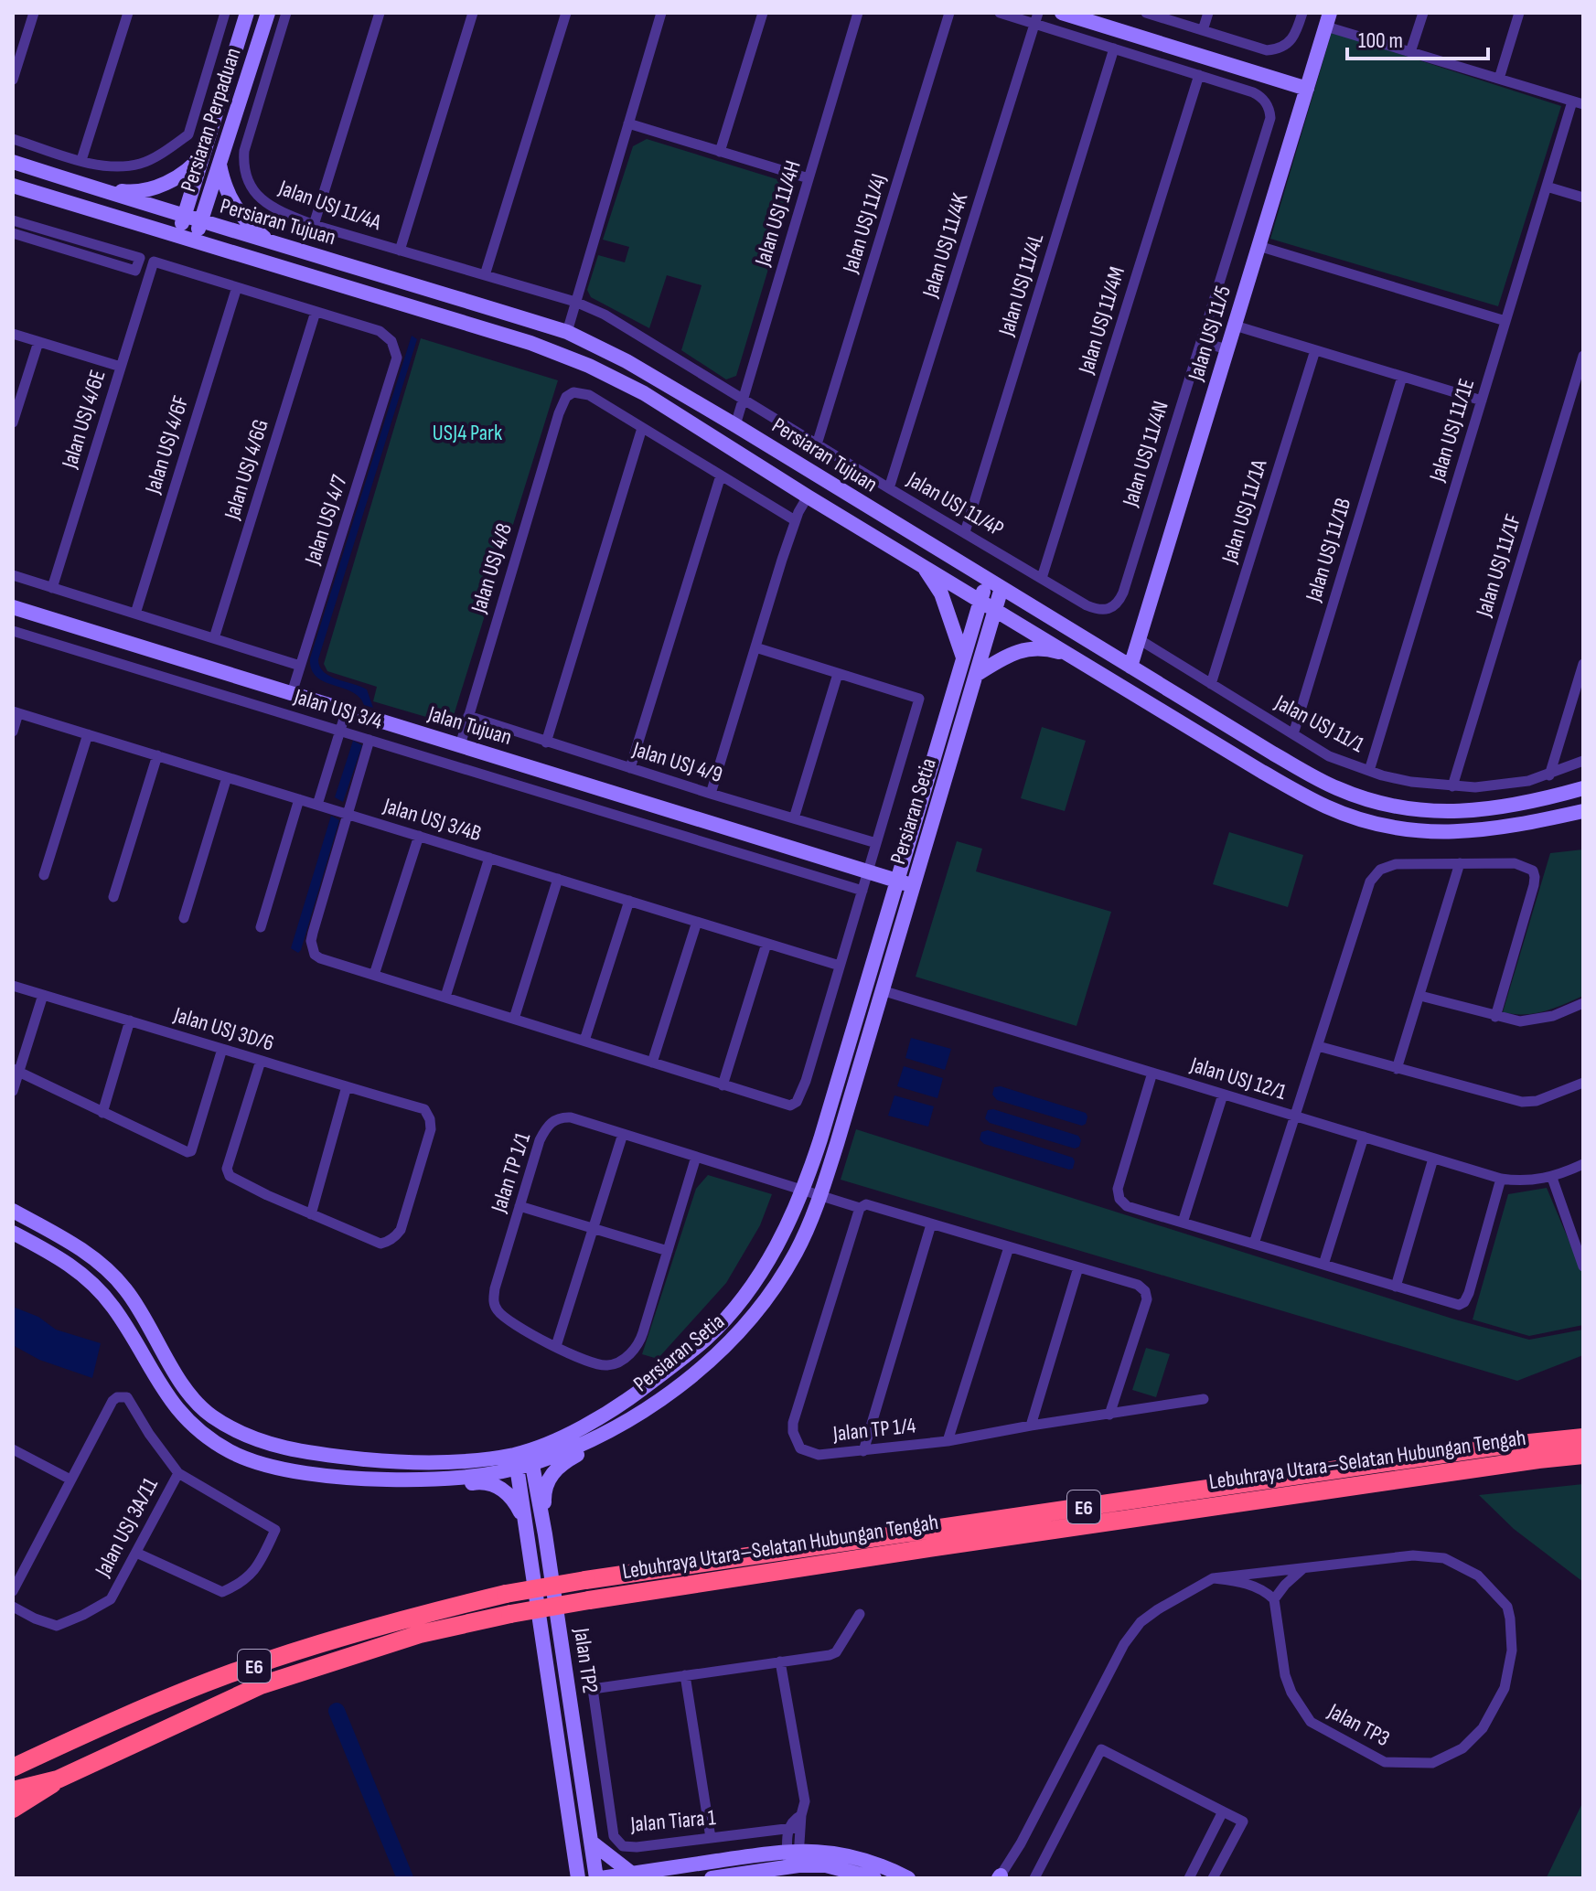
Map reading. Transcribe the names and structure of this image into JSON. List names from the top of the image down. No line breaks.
{"streets":{"highway":["Lebuhraya Utara–Selatan Hubungan Tengah","E6"],"main road":["Persiaran Perpaduan","Persiaran Tujuan","Jalan USJ 11/5","Jalan Tujuan","Persiaran Setia","Jalan TP2"],"street":["Jalan USJ 11/4A","Jalan USJ 11/4H","Jalan USJ 11/4J","Jalan USJ 11/4K","Jalan USJ 11/4L","Jalan USJ 11/4M","Jalan USJ 4/6E","Jalan USJ 11/1E","Jalan USJ 4/6F","Jalan USJ 11/4N","Jalan USJ 4/6G","Jalan USJ 11/4P","Jalan USJ 11/1A","Jalan USJ 4/7","Jalan USJ 11/1B","Jalan USJ 11/1F","Jalan USJ 4/8","Jalan USJ 3/4","Jalan USJ 11/1","Jalan USJ 4/9","Jalan USJ 3/4B","Jalan USJ 3D/6","Jalan USJ 12/1","Jalan TP 1/1","Jalan TP 1/4","Jalan USJ 3A/11","Jalan TP3","Jalan Tiara 1"]},"crossings":[["Persiaran Perpaduan","Persiaran Tujuan"],["Jalan USJ 11/4A","Jalan USJ 11/4P"],["Jalan USJ 11/4H","Persiaran Tujuan"],["Jalan USJ 11/4H","Jalan USJ 11/4P"],["Persiaran Tujuan","Jalan USJ 11/5"],["Persiaran Tujuan","Persiaran Setia"],["Jalan USJ 11/4J","Jalan USJ 11/4P"],["Jalan USJ 11/4K","Jalan USJ 11/4P"],["Jalan USJ 11/4L","Jalan USJ 11/4P"],["Jalan USJ 11/4M","Jalan USJ 11/4N"],["Jalan USJ 11/4M","Jalan USJ 11/4P"],["Jalan USJ 11/5","Jalan USJ 11/1"],["Jalan USJ 4/6E","Jalan USJ 4/6F"],["Jalan USJ 11/1E","Jalan USJ 11/1"],["Jalan USJ 11/4N","Jalan USJ 11/4P"],["Jalan USJ 4/6G","Jalan USJ 4/7"],["Jalan USJ 11/1A","Jalan USJ 11/1"],["Jalan USJ 4/7","Jalan Tujuan"],["Jalan USJ 11/1B","Jalan USJ 11/1"],["Jalan USJ 11/1F","Jalan USJ 11/1"],["Jalan USJ 4/8","Jalan Tujuan"],["Jalan USJ 4/8","Jalan USJ 4/9"],["Jalan Tujuan","Persiaran Setia"],["Persiaran Setia","Jalan USJ 12/1"],["Persiaran Setia","Jalan TP 1/1"],["Persiaran Setia","Jalan TP2"]],"parks":["USJ4 Park"],"scale_bar":"100 m"}
